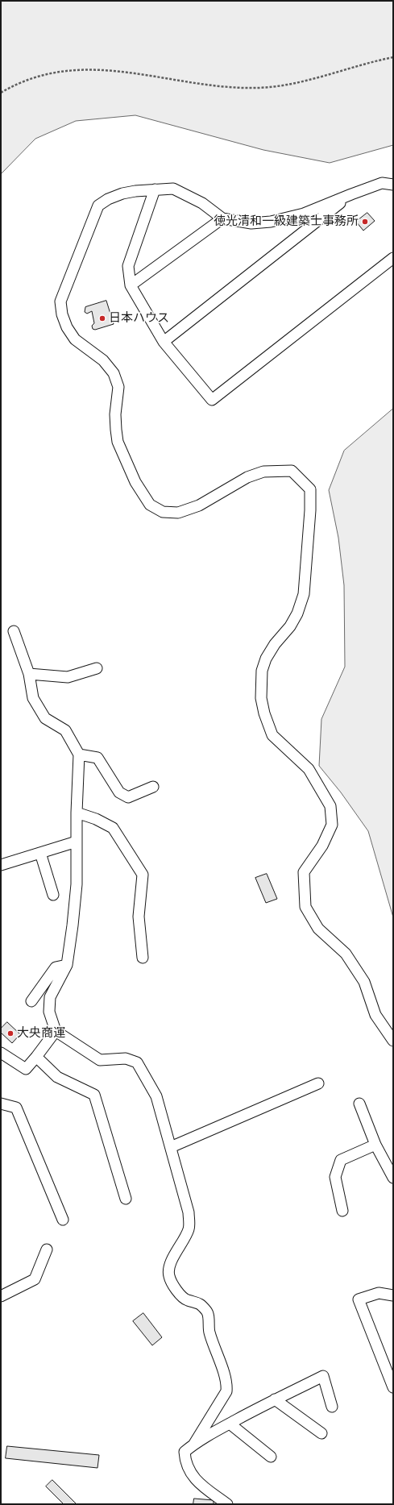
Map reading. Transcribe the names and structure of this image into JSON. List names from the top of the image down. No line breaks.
{"places":["徳光清和一級建築士事務所","日本ハウス","大央商運"]}
